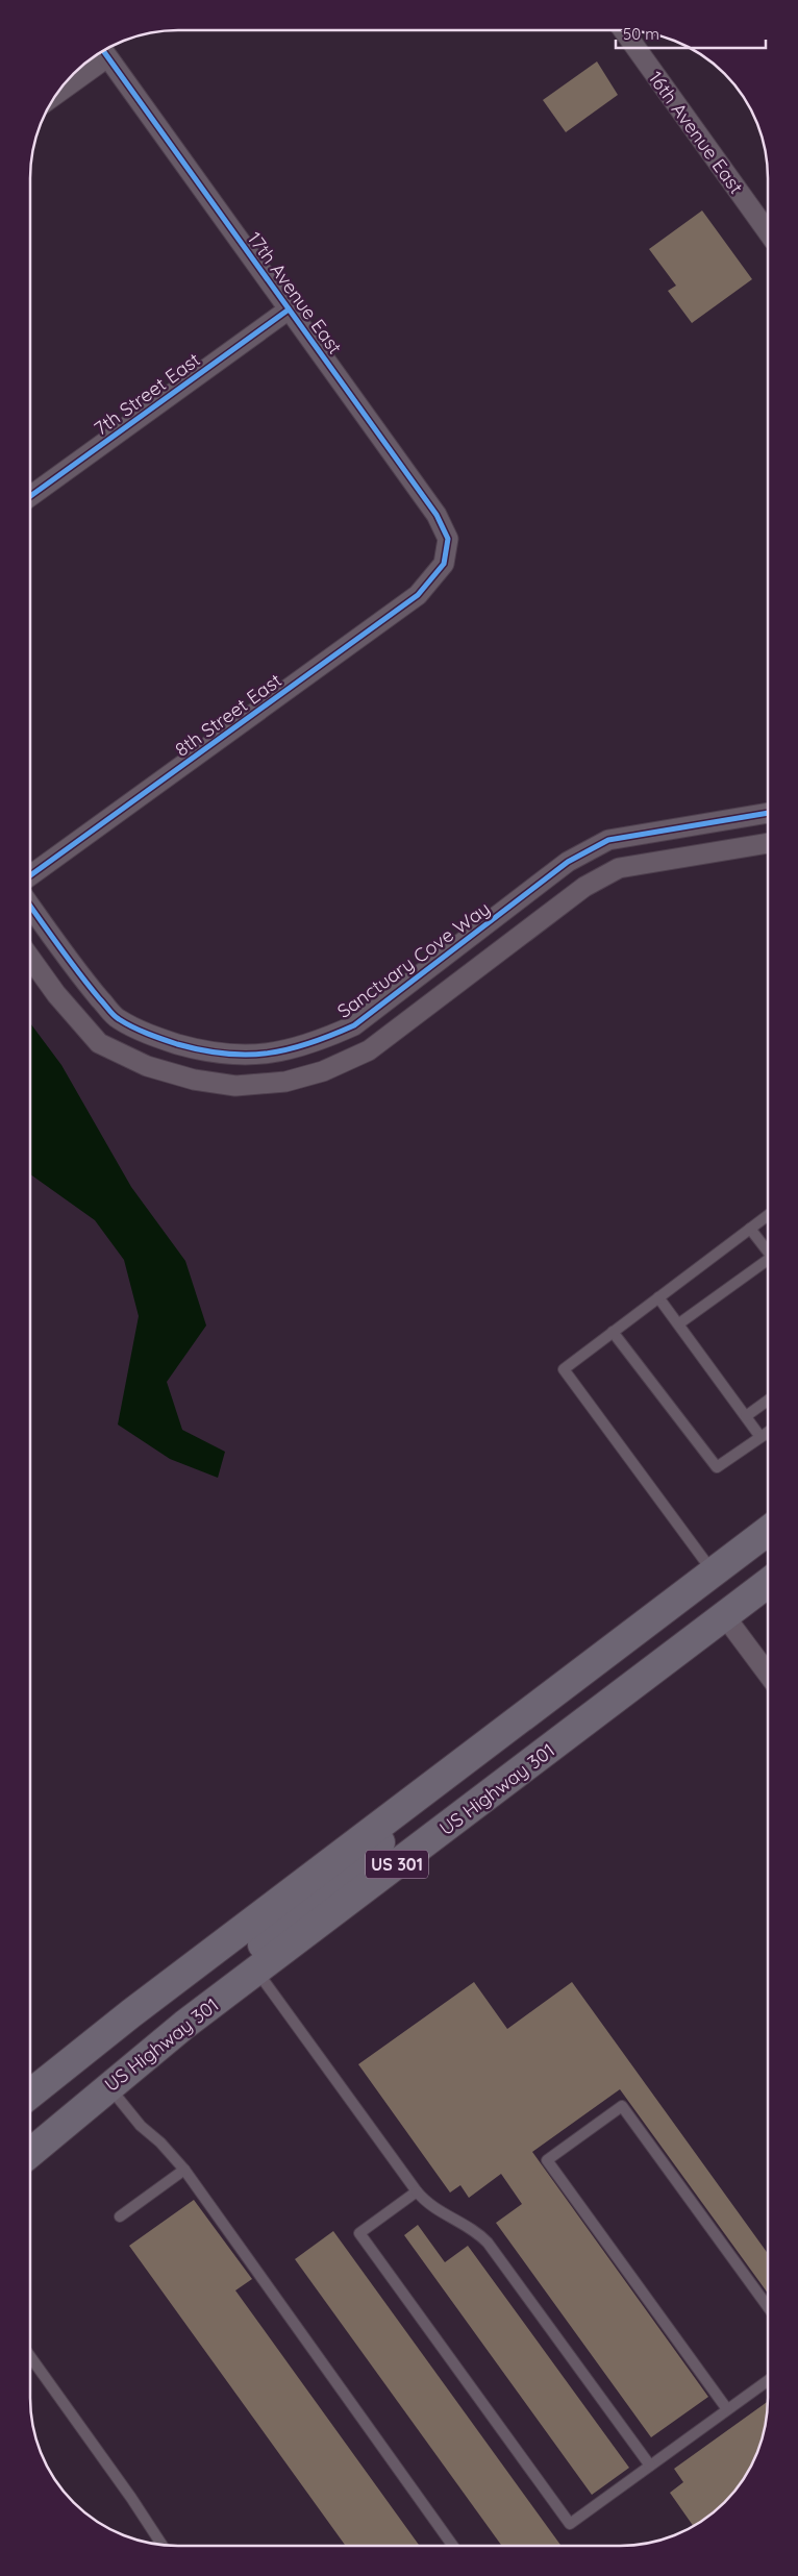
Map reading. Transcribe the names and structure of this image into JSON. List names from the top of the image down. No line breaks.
{"streets":{"main road":["US Highway 301","US 301"],"street":["16th Avenue East","17th Avenue East","7th Street East","8th Street East","Sanctuary Cove Way"]},"crossings":[["17th Avenue East","7th Street East"],["17th Avenue East","8th Street East"]],"scale_bar":"50 m"}
